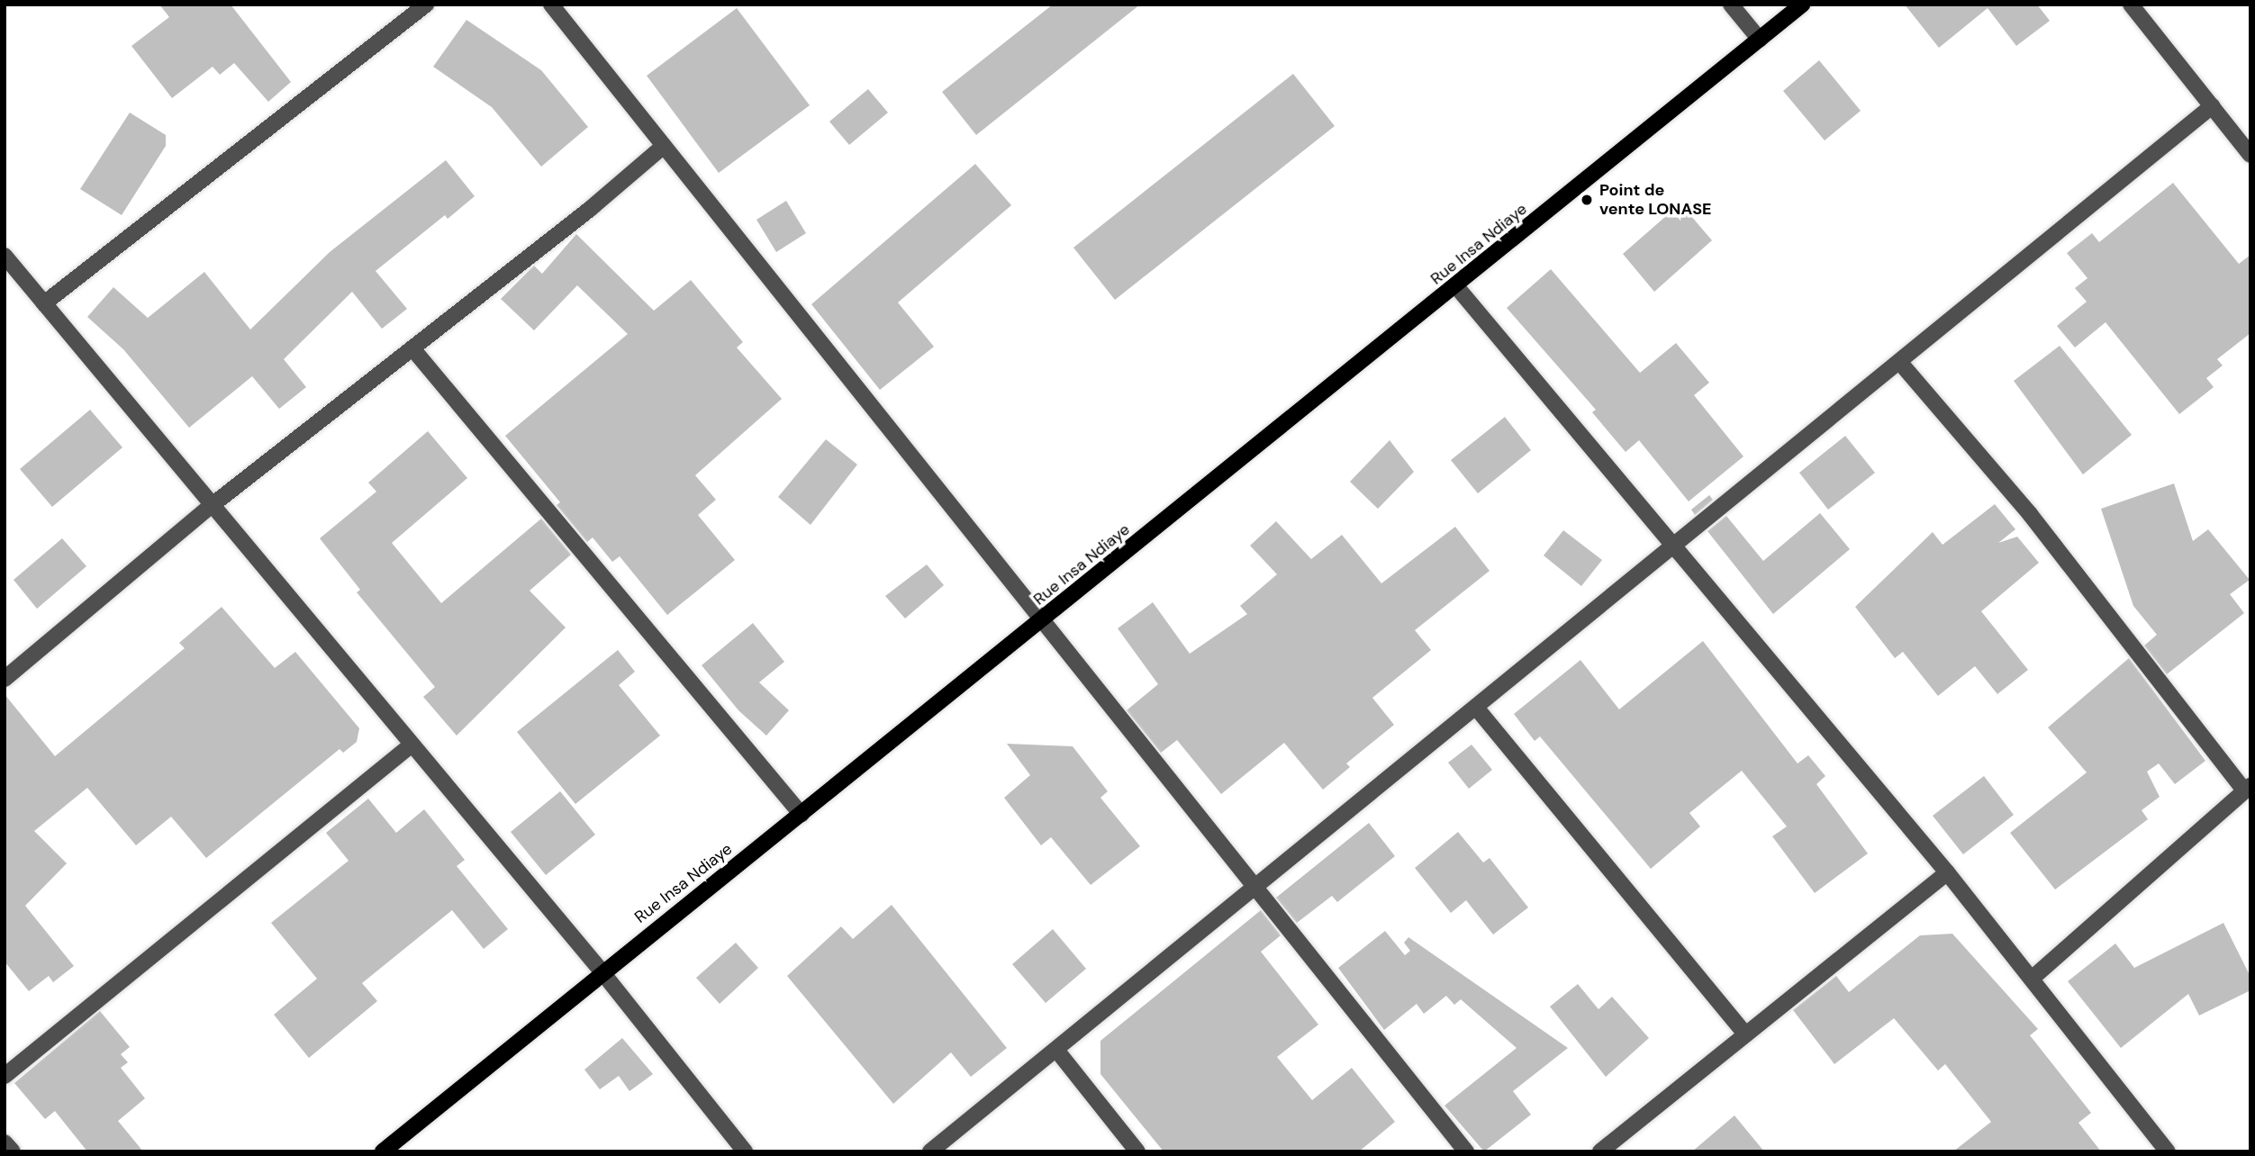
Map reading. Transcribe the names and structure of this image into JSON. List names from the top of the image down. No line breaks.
{"streets":{"main road":["Rue Insa Ndiaye"]},"places":["Point de vente LONASE"]}
